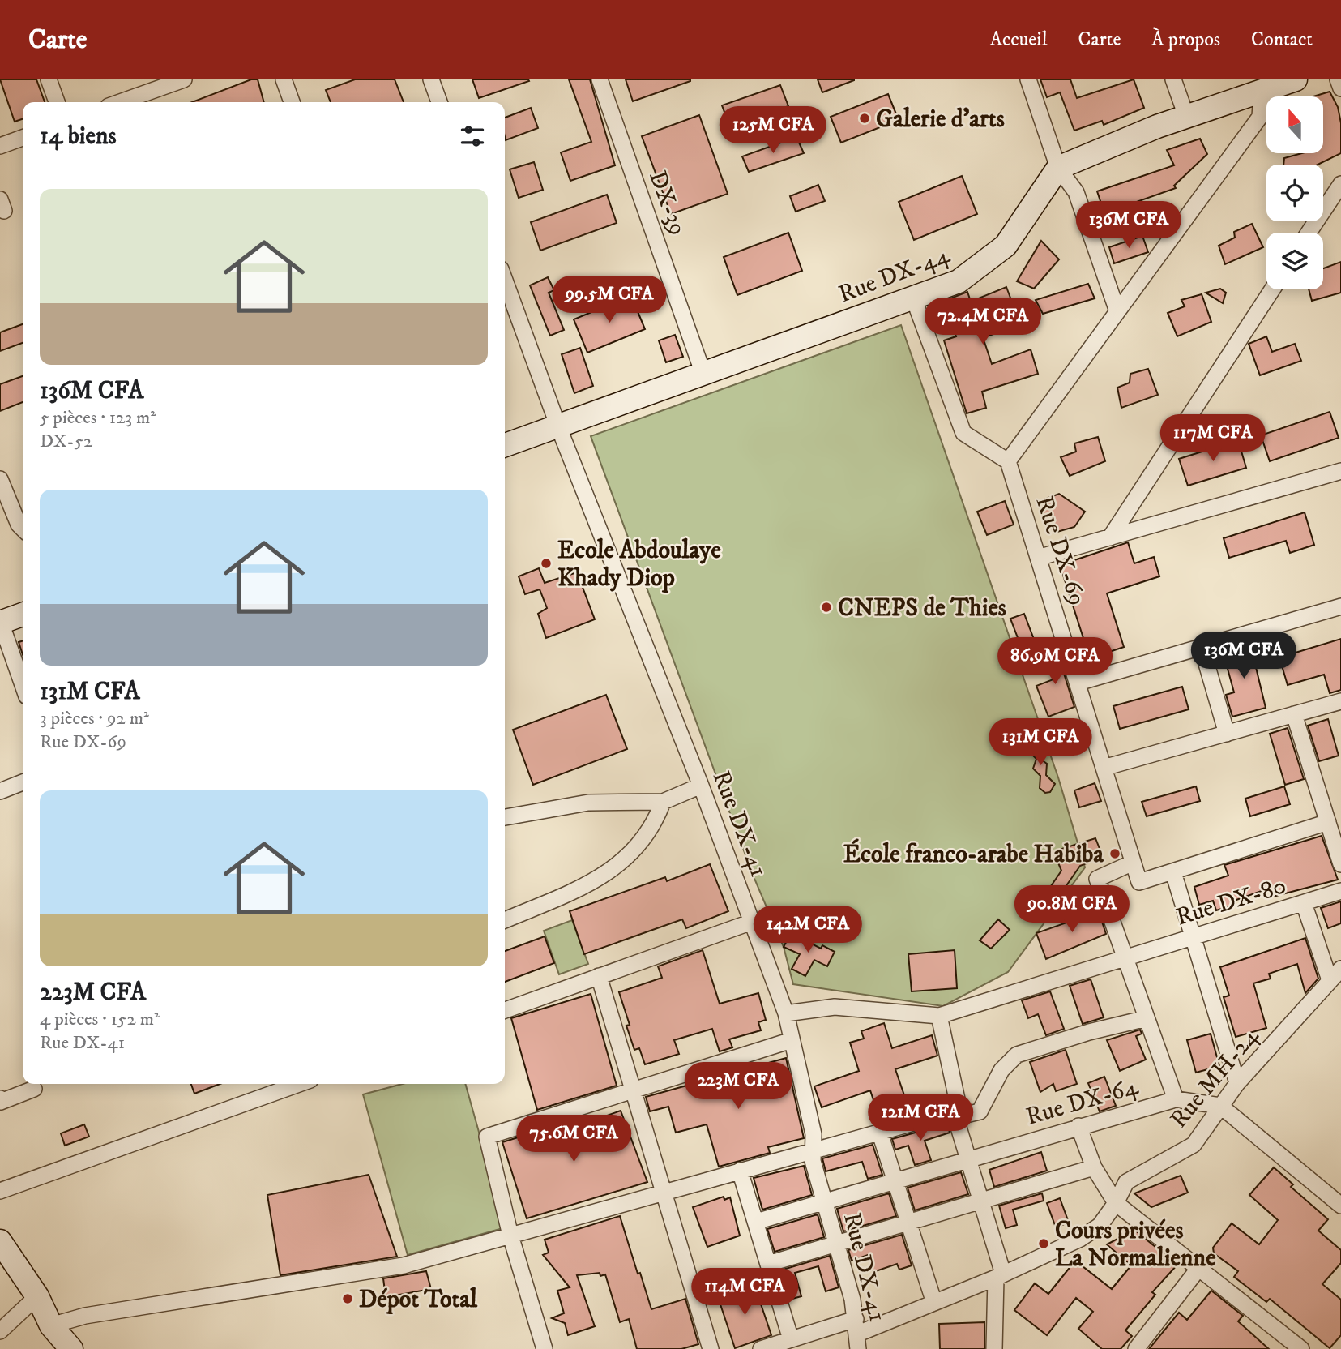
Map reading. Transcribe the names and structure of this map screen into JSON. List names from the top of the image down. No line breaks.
{"streets":{"street":["DX-39","Rue DX-44","Rue DX-69","Rue DX-41","Rue DX-80","Rue MH-24","Rue DX-64"]},"crossings":[["DX-39","Rue DX-44"],["Rue DX-44","Rue DX-41"],["Rue DX-41","Rue MH-24"],["Rue DX-41","Rue DX-64"]],"places":["Galerie d'arts","Ecole Abdoulaye Khady Diop","CNEPS de Thies","École franco-arabe Habiba","Cours privées La Normalienne","Dépot Total"],"north":"top","page":{"header":"Carte","nav":["Accueil","Carte","À propos","Contact"],"heading":"14 biens","price":["125M CFA","136M CFA","99.5M CFA","72.4M CFA","117M CFA","136M CFA","86.9M CFA","131M CFA","90.8M CFA","142M CFA","223M CFA","121M CFA","75.6M CFA","114M CFA"],"list":[{"name":"136M CFA","note":"5 pièces · 123 m² · DX-52"},{"name":"131M CFA","note":"3 pièces · 92 m² · Rue DX-69"},{"name":"223M CFA","note":"4 pièces · 152 m² · Rue DX-41"}]}}
